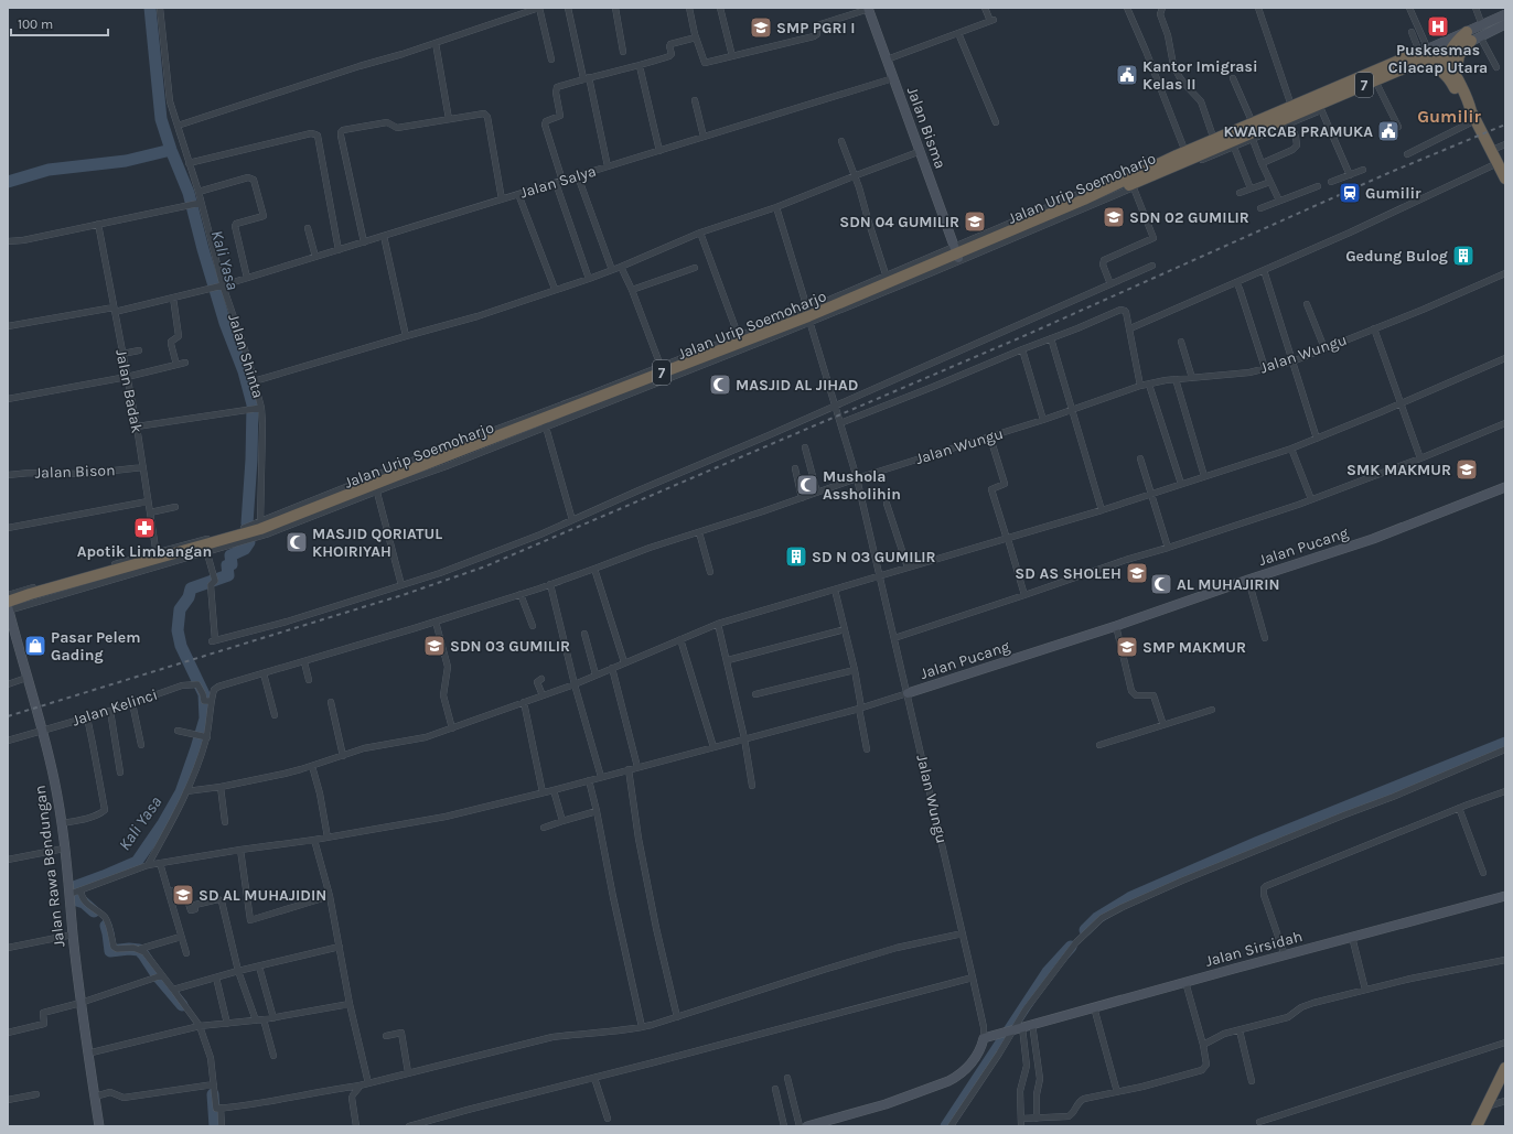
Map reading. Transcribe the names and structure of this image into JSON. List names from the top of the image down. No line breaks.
{"streets":{"highway":["7","Jalan Urip Soemoharjo"],"street":["Jalan Bisma","Jalan Salya","Jalan Wungu","Jalan Shinta","Jalan Badak","Jalan Bison","Jalan Pucang","Jalan Kelinci","Jalan Rawa Bendungan","Jalan Sirsidah"]},"crossings":[["7","Jalan Urip Soemoharjo"],["Jalan Bisma","Jalan Salya"],["Jalan Bisma","Jalan Urip Soemoharjo"],["Jalan Salya","Jalan Shinta"],["Jalan Salya","Jalan Badak"],["Jalan Urip Soemoharjo","Jalan Shinta"],["Jalan Urip Soemoharjo","Jalan Badak"],["Jalan Urip Soemoharjo","Jalan Rawa Bendungan"],["Jalan Wungu","Jalan Pucang"],["Jalan Wungu","Jalan Sirsidah"],["Jalan Badak","Jalan Bison"],["Jalan Kelinci","Jalan Rawa Bendungan"]],"districts":["Gumilir"],"water":["Kali Yasa"],"places":{"hospital":["Puskesmas Cilacap Utara"],"school or university":["SMP PGRI I","SDN 02 GUMILIR","SDN 04 GUMILIR","SMK MAKMUR","SD AS SHOLEH","SDN 03 GUMILIR","SMP MAKMUR","SD AL MUHAJIDIN"],"public building":["Kantor Imigrasi Kelas II","KWARCAB PRAMUKA"],"station":["Gumilir"],"building":["Gedung Bulog","SD N 03 GUMILIR"],"mosque":["MASJID AL JIHAD","Mushola Assholihin","MASJID QORIATUL KHOIRIYAH","AL MUHAJIRIN"],"pharmacy":["Apotik Limbangan"],"shop":["Pasar Pelem Gading"]},"scale_bar":"100 m"}
